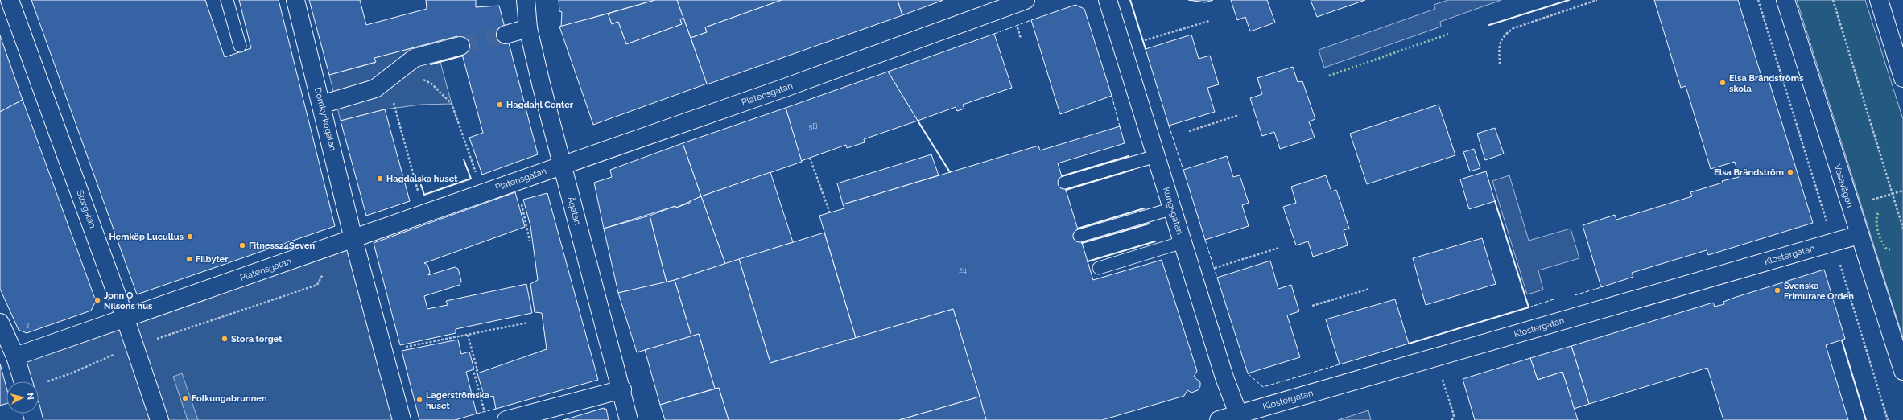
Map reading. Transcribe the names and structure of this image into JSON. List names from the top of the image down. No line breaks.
{"streets":{"street":["Platensgatan","Domkyrkogatan","Vasavägen","Storgatan","Ågatan","Kungsgatan","Klostergatan"]},"crossings":[["Platensgatan","Domkyrkogatan"],["Platensgatan","Storgatan"],["Platensgatan","Ågatan"],["Vasavägen","Klostergatan"],["Kungsgatan","Klostergatan"]],"places":["Elsa Brändströms skola","Hagdahl Center","Elsa Brändström","Hagdalska huset","Hemköp Lucullus","Fitness24Seven","Filbyter","Svenska Frimurare Orden","Jonn O Nilsons hus","Stora torget","Folkungabrunnen","Lagerströmska huset"],"house_numbers":["5B","24","3"],"north":"right"}
